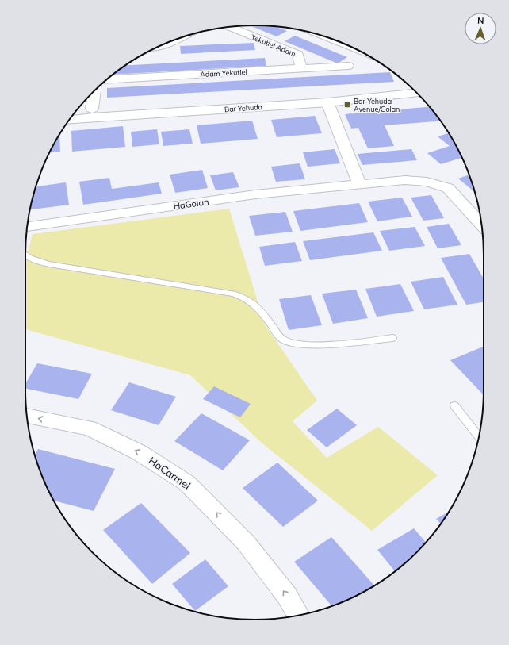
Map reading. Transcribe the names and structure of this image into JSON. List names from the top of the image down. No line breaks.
{"streets":{"street":["Yekutiel Adam","Adam Yekutiel","Bar Yehuda","HaGolan","HaCarmel"]},"crossings":[["Yekutiel Adam","Adam Yekutiel"]],"one_way":["HaCarmel"],"places":{"transit":["Bar Yehuda Avenue/Golan"]},"north":"top"}
